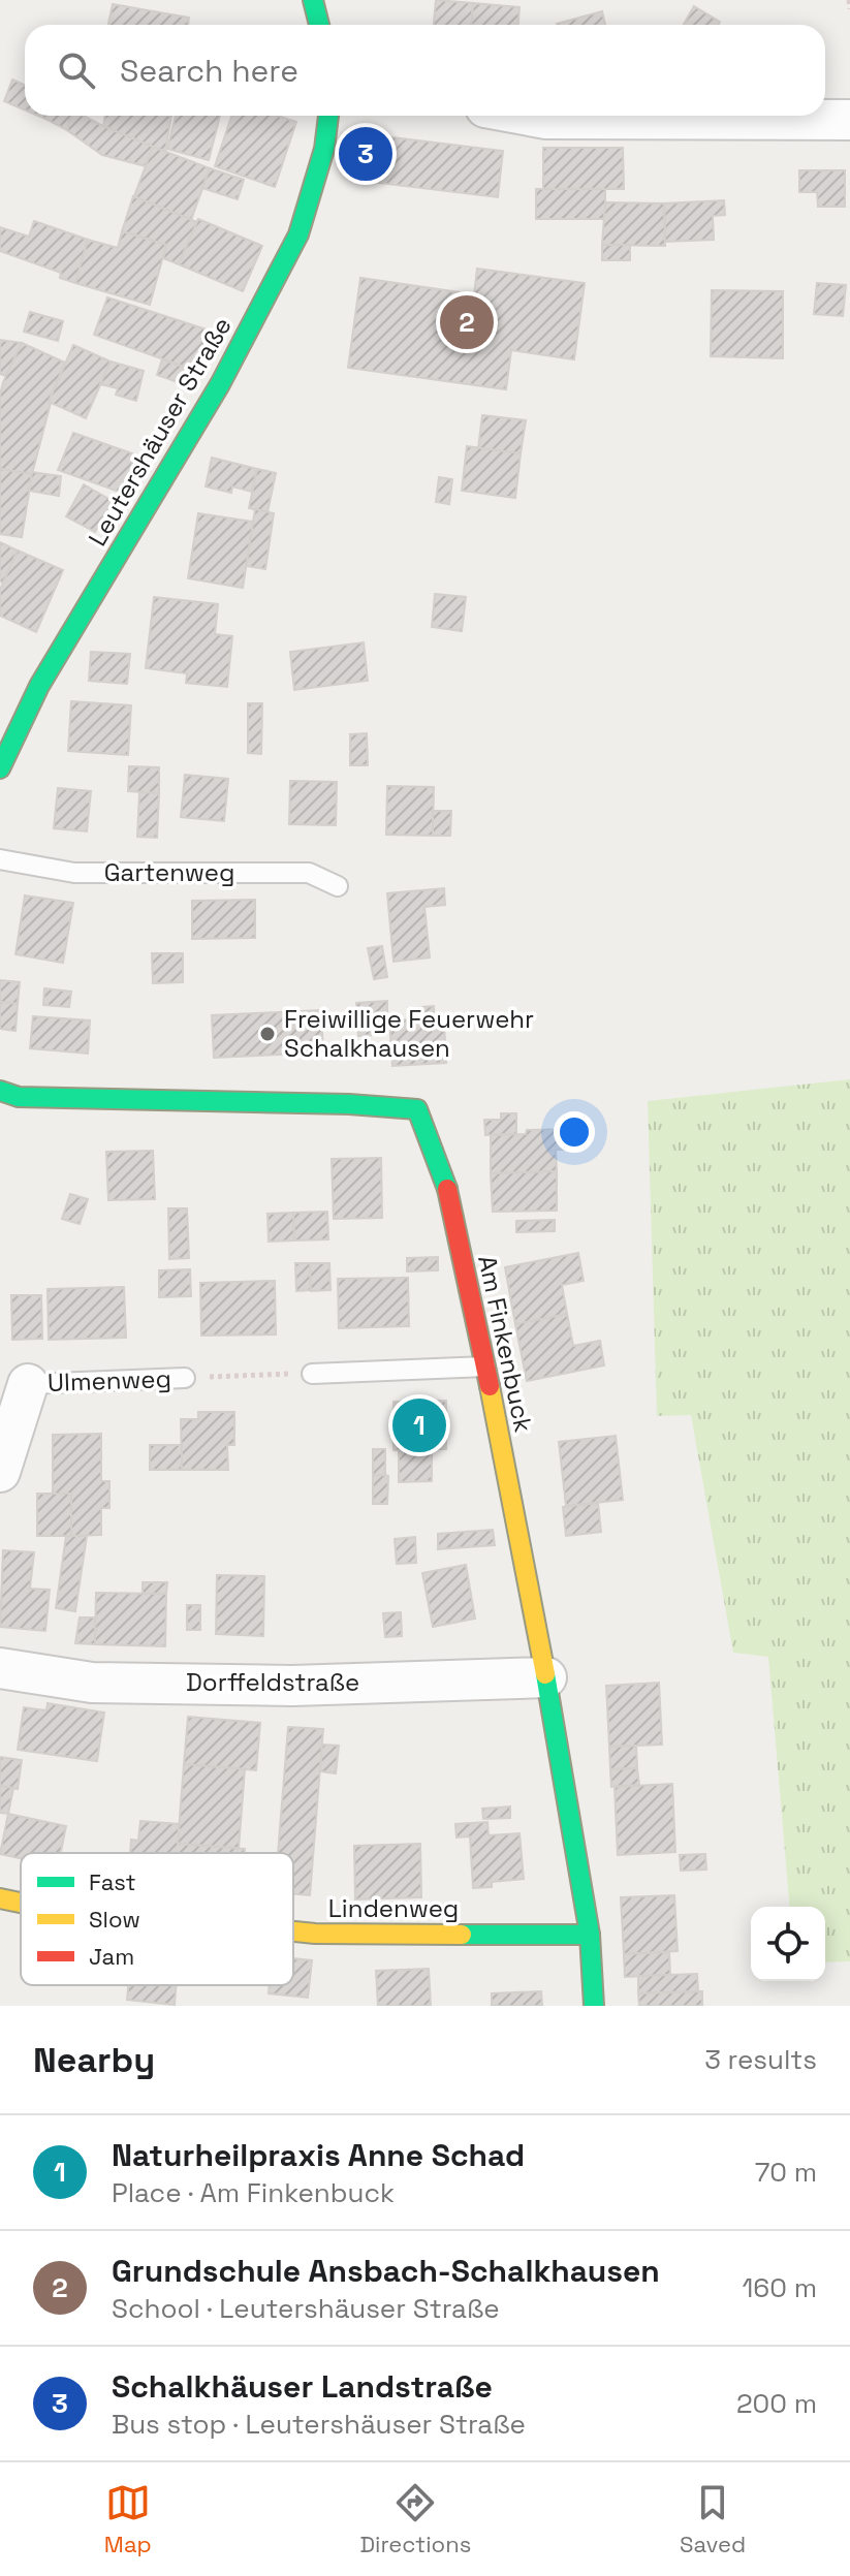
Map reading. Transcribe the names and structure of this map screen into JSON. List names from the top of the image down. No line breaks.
{"streets":{"street":["Leutershäuser Straße","Am Finkenbuck","Ulmenweg","Dorffeldstraße","Lindenweg"],"lane":["Gartenweg"]},"crossings":[["Am Finkenbuck","Dorffeldstraße"],["Am Finkenbuck","Lindenweg"]],"places":["Freiwillige Feuerwehr Schalkhausen"],"legend":["Fast","Slow","Jam"],"page":{"search":"Search here","pins":["3","2","1"],"heading":["Nearby","3 results"],"list":[{"mark":"1","name":"Naturheilpraxis Anne Schad","note":"Place · Am Finkenbuck","value":"70 m"},{"mark":"2","name":"Grundschule Ansbach-Schalkhausen","note":"School · Leutershäuser Straße","value":"160 m"},{"mark":"3","name":"Schalkhäuser Landstraße","note":"Bus stop · Leutershäuser Straße","value":"200 m"}],"nav":["Map","Directions","Saved"]}}
